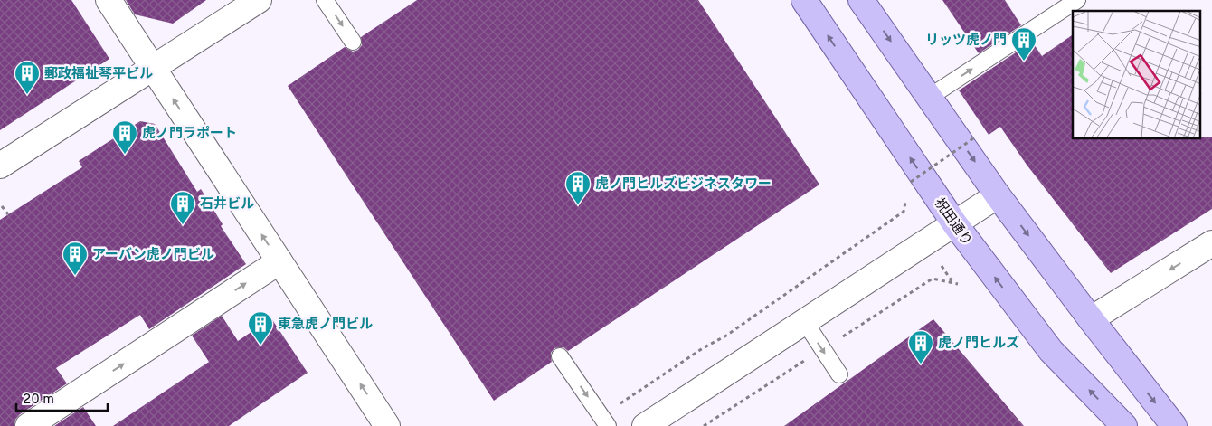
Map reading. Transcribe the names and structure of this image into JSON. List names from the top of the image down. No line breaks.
{"streets":{"main road":["祝田通り"]},"places":{"building":["リッツ虎ノ門","郵政福祉琴平ビル","虎ノ門ラポート","虎ノ門ヒルズビジネスタワー","石井ビル","アーバン虎ノ門ビル","東急虎ノ門ビル","虎ノ門ヒルズ"]},"scale_bar":"20 m"}
